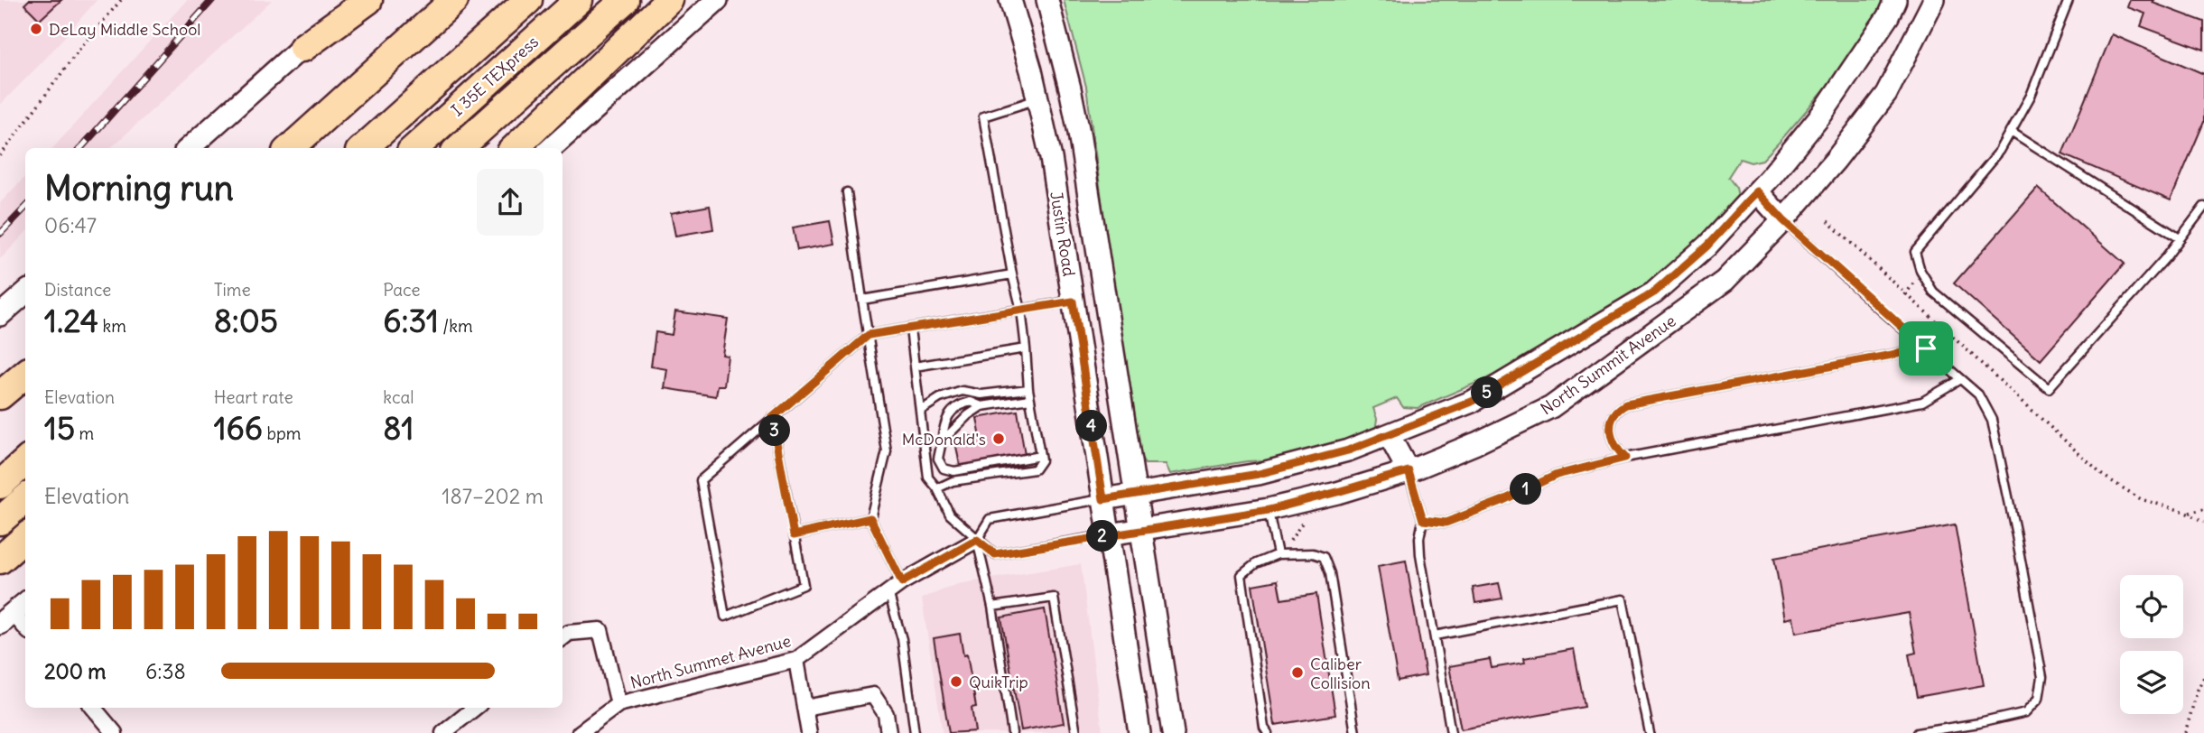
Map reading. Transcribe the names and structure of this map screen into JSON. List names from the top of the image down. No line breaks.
{"streets":{"highway":["I 35E TEXpress"],"main road":["Justin Road","North Summit Avenue"],"street":["North Summet Avenue"]},"crossings":[["Justin Road","North Summit Avenue"]],"places":["DeLay Middle School","McDonald's","Caliber Collision","QuikTrip"],"page":{"heading":["Morning run","06:47"],"stats":[["Distance","1.24 km"],["Time","8:05"],["Pace","6:31 /km"],["Elevation","15 m"],["Heart rate","166 bpm"],["kcal","81"]],"pins":["5","4","3","1","2"],"chart":["Elevation","187–202 m"],"list":[{"name":"200 m","note":"6:38"}]}}
